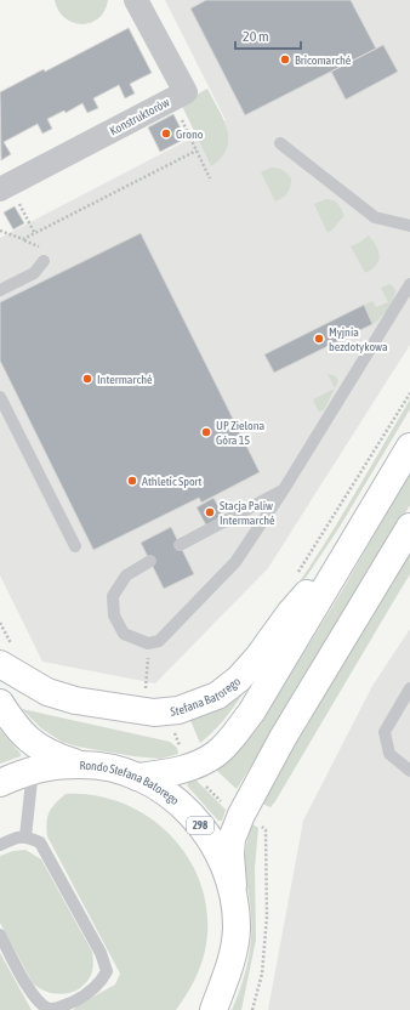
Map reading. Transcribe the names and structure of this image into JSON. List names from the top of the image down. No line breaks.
{"streets":{"main road":["Stefana Batorego","Rondo Stefana Batorego","298"],"street":["Konstruktorów"]},"crossings":[["Stefana Batorego","Rondo Stefana Batorego"],["Rondo Stefana Batorego","298"]],"places":["Bricomarché","Grono","Myjnia bezdotykowa","Intermarché","UP Zielona Góra 15","Athletic Sport","Stacja Paliw Intermarché"],"scale_bar":"20 m"}
